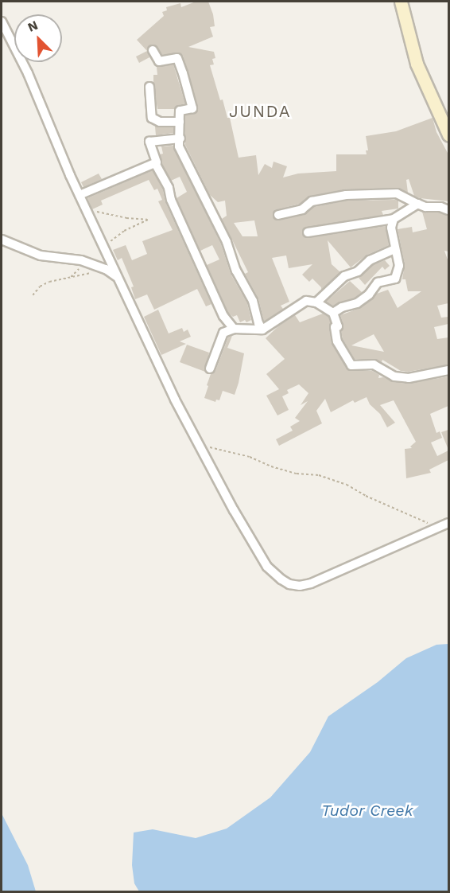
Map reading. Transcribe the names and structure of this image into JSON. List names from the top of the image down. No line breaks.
{"districts":["JUNDA"],"water":["Tudor Creek"],"north":"top left"}
